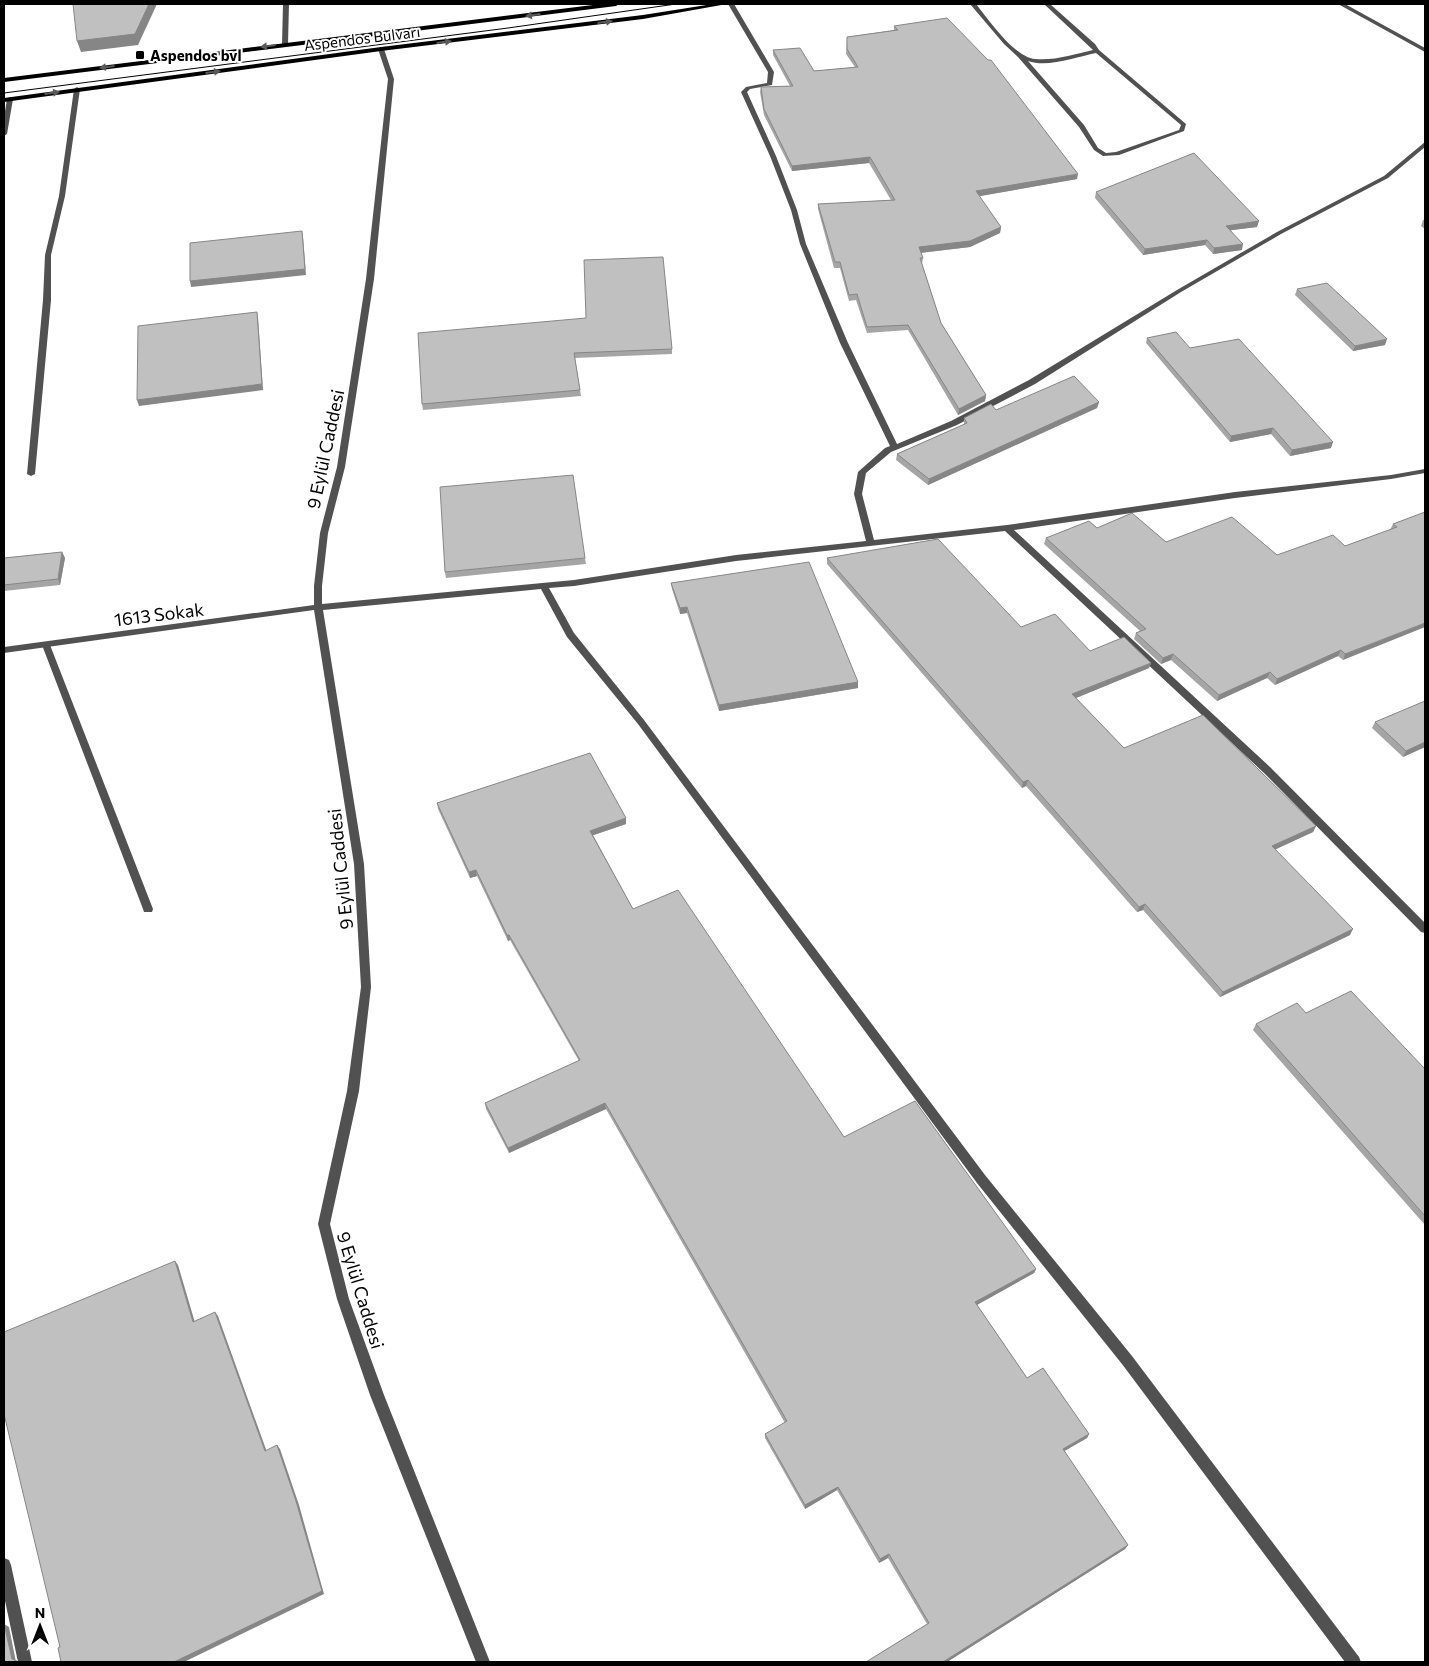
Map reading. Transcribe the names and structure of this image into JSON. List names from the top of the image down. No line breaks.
{"streets":{"main road":["Aspendos Bulvarı"],"street":["9 Eylül Caddesi","1613 Sokak"]},"crossings":[["Aspendos Bulvarı","9 Eylül Caddesi"],["9 Eylül Caddesi","1613 Sokak"]],"places":{"transit":["Aspendos bvl"]},"north":"top"}
